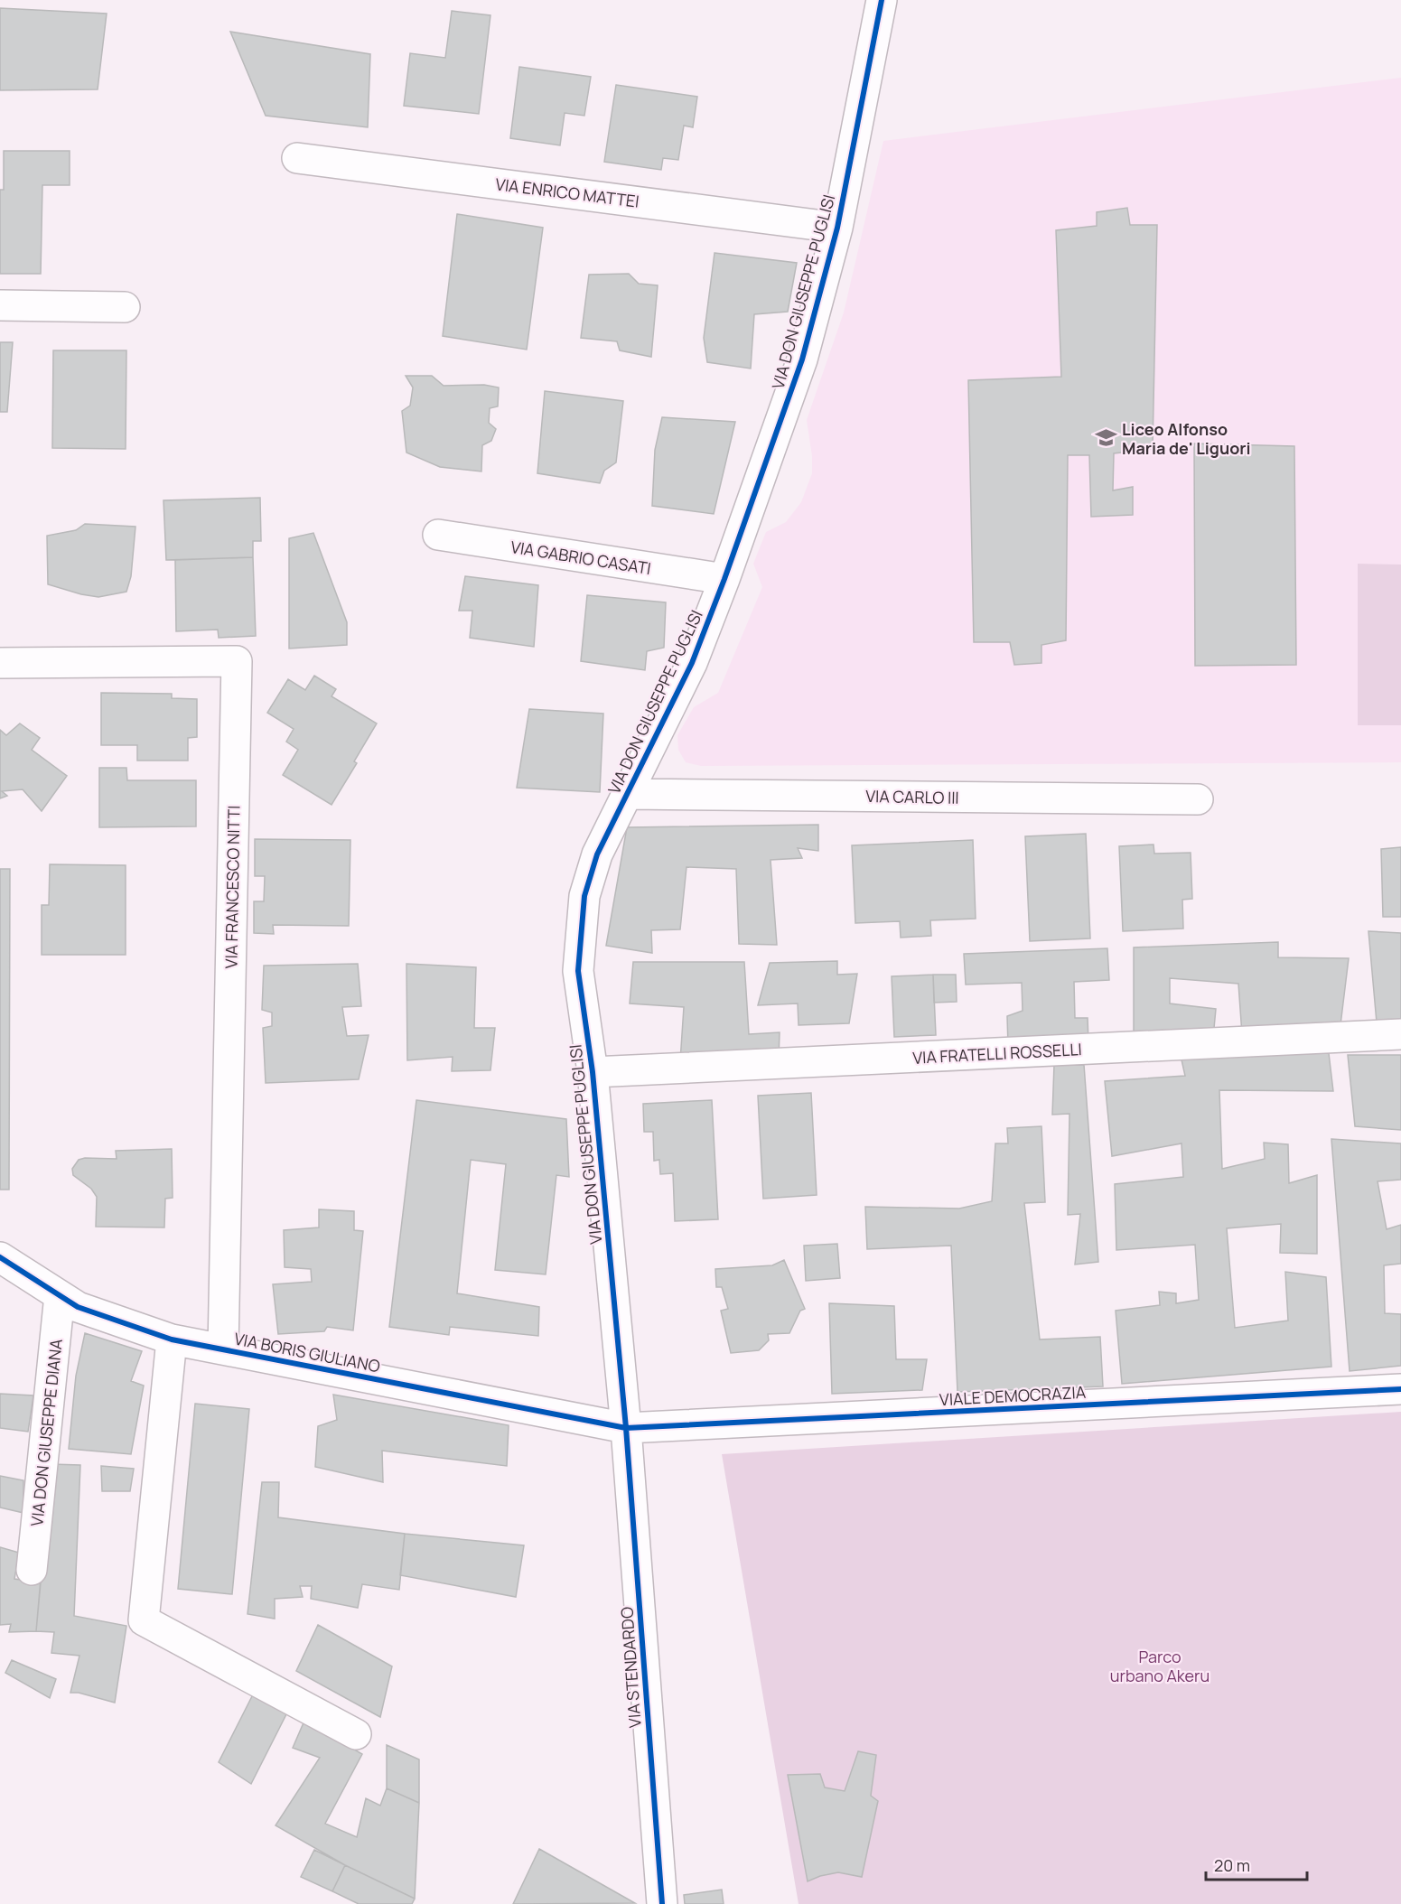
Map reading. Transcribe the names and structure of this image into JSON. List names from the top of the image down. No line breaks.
{"streets":{"street":["VIA ENRICO MATTEI","VIA DON GIUSEPPE PUGLISI","VIA GABRIO CASATI","VIA CARLO III","VIA FRANCESCO NITTI","VIA FRATELLI ROSSELLI","VIA BORIS GIULIANO","VIALE DEMOCRAZIA","VIA DON GIUSEPPE DIANA","VIA STENDARDO"]},"crossings":[["VIA ENRICO MATTEI","VIA DON GIUSEPPE PUGLISI"],["VIA DON GIUSEPPE PUGLISI","VIA GABRIO CASATI"],["VIA DON GIUSEPPE PUGLISI","VIA CARLO III"],["VIA DON GIUSEPPE PUGLISI","VIA FRATELLI ROSSELLI"],["VIA DON GIUSEPPE PUGLISI","VIA BORIS GIULIANO"],["VIA DON GIUSEPPE PUGLISI","VIALE DEMOCRAZIA"],["VIA DON GIUSEPPE PUGLISI","VIA STENDARDO"],["VIA FRANCESCO NITTI","VIA BORIS GIULIANO"],["VIA BORIS GIULIANO","VIALE DEMOCRAZIA"],["VIA BORIS GIULIANO","VIA DON GIUSEPPE DIANA"],["VIA BORIS GIULIANO","VIA STENDARDO"],["VIALE DEMOCRAZIA","VIA STENDARDO"]],"parks":["Parco urbano Akeru"],"places":{"school or university":["Liceo Alfonso Maria de' Liguori"]},"scale_bar":"20 m"}
